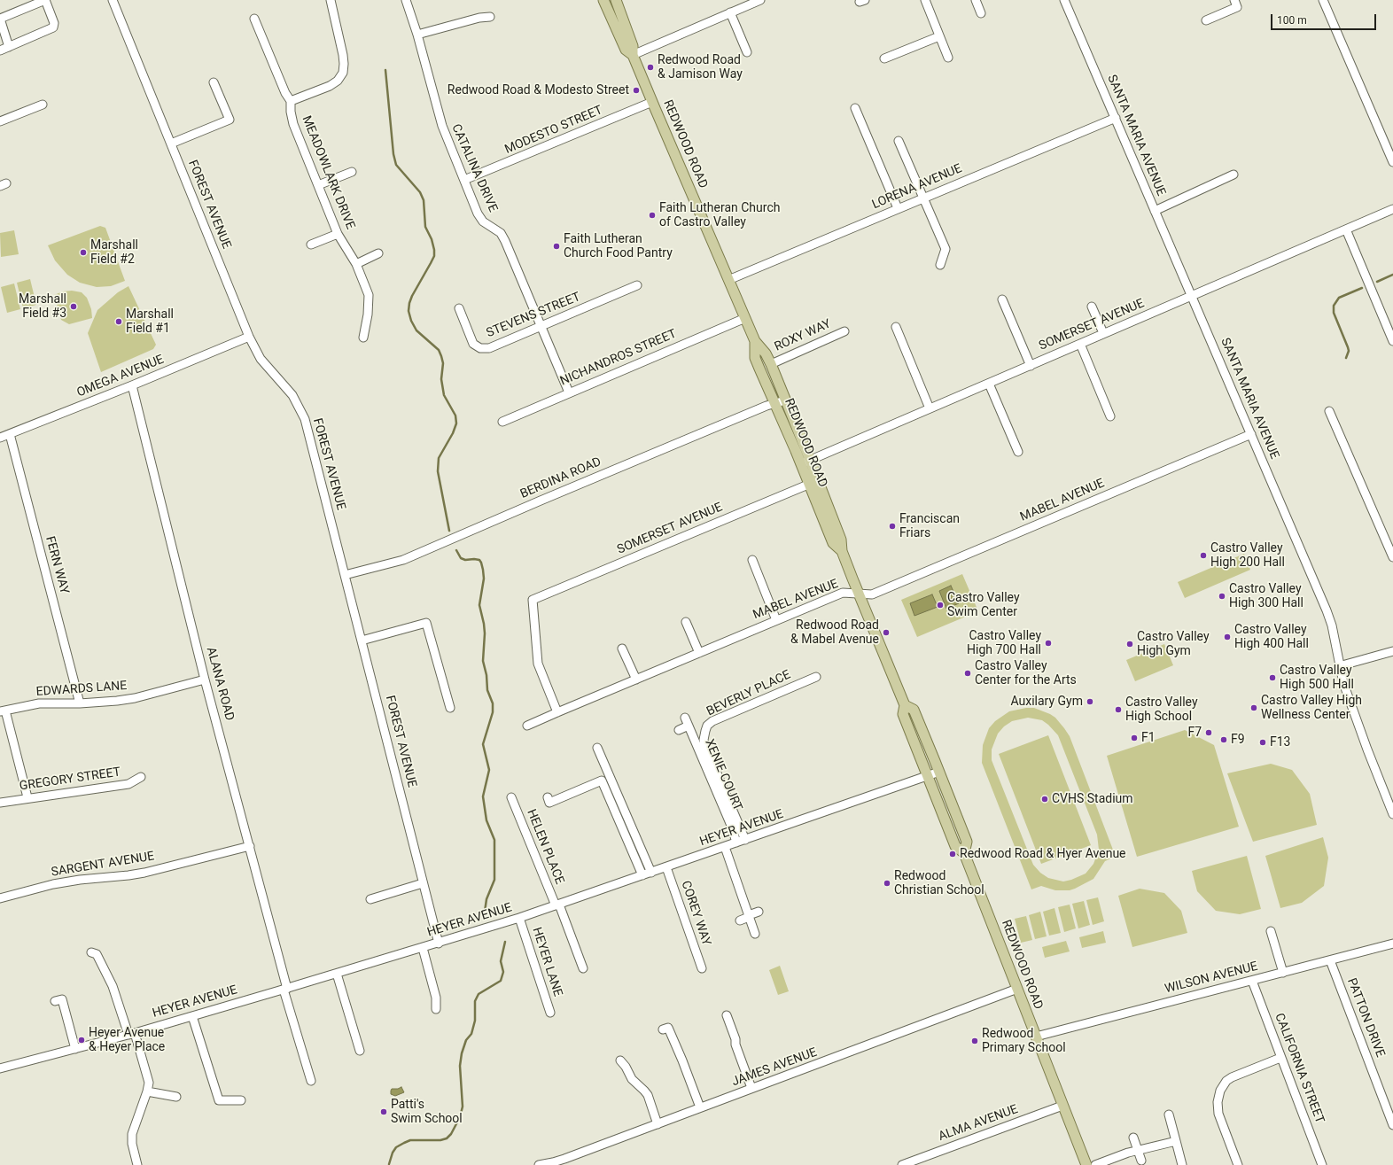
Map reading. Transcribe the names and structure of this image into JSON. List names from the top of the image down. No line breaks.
{"streets":{"main road":["REDWOOD ROAD"],"street":["MODESTO STREET","SANTA MARIA AVENUE","CATALINA DRIVE","MEADOWLARK DRIVE","LORENA AVENUE","FOREST AVENUE","STEVENS STREET","SOMERSET AVENUE","ROXY WAY","NICHANDROS STREET","OMEGA AVENUE","BERDINA ROAD","MABEL AVENUE","FERN WAY","ALANA ROAD","EDWARDS LANE","BEVERLY PLACE","XENIE COURT","GREGORY STREET","HEYER AVENUE","HELEN PLACE","SARGENT AVENUE","COREY WAY","HEYER LANE","WILSON AVENUE","PATTON DRIVE","JAMES AVENUE","CALIFORNIA STREET","ALMA AVENUE"]},"crossings":[["MODESTO STREET","REDWOOD ROAD"],["MODESTO STREET","CATALINA DRIVE"],["SANTA MARIA AVENUE","LORENA AVENUE"],["SANTA MARIA AVENUE","SOMERSET AVENUE"],["SANTA MARIA AVENUE","MABEL AVENUE"],["REDWOOD ROAD","LORENA AVENUE"],["REDWOOD ROAD","SOMERSET AVENUE"],["REDWOOD ROAD","ROXY WAY"],["REDWOOD ROAD","NICHANDROS STREET"],["REDWOOD ROAD","BERDINA ROAD"],["REDWOOD ROAD","MABEL AVENUE"],["REDWOOD ROAD","HEYER AVENUE"],["REDWOOD ROAD","WILSON AVENUE"],["REDWOOD ROAD","JAMES AVENUE"],["REDWOOD ROAD","ALMA AVENUE"],["CATALINA DRIVE","STEVENS STREET"],["CATALINA DRIVE","NICHANDROS STREET"],["FOREST AVENUE","OMEGA AVENUE"],["FOREST AVENUE","BERDINA ROAD"],["FOREST AVENUE","HEYER AVENUE"],["SOMERSET AVENUE","MABEL AVENUE"],["OMEGA AVENUE","FERN WAY"],["OMEGA AVENUE","ALANA ROAD"],["FERN WAY","EDWARDS LANE"],["ALANA ROAD","EDWARDS LANE"],["ALANA ROAD","HEYER AVENUE"],["ALANA ROAD","SARGENT AVENUE"],["BEVERLY PLACE","HEYER AVENUE"],["XENIE COURT","HEYER AVENUE"],["HEYER AVENUE","HELEN PLACE"],["HEYER AVENUE","COREY WAY"],["HEYER AVENUE","HEYER LANE"],["WILSON AVENUE","PATTON DRIVE"],["WILSON AVENUE","CALIFORNIA STREET"]],"places":["Redwood Road & Jamison Way","Redwood Road & Modesto Street","Faith Lutheran Church of Castro Valley","Faith Lutheran Church Food Pantry","Marshall Field #2","Marshall Field #3","Marshall Field #1","Franciscan Friars","Castro Valley High 200 Hall","Castro Valley High 300 Hall","Castro Valley Swim Center","Redwood Road & Mabel Avenue","Castro Valley High 400 Hall","Castro Valley High 700 Hall","Castro Valley High Gym","Castro Valley Center for the Arts","Castro Valley High 500 Hall","Auxilary Gym","Castro Valley High Wellness Center","Castro Valley High School","F7","F1","F9","F13","CVHS Stadium","Redwood Road & Hyer Avenue","Redwood Christian School","Heyer Avenue & Heyer Place","Redwood Primary School","Patti's Swim School"],"scale_bar":"100 m"}
